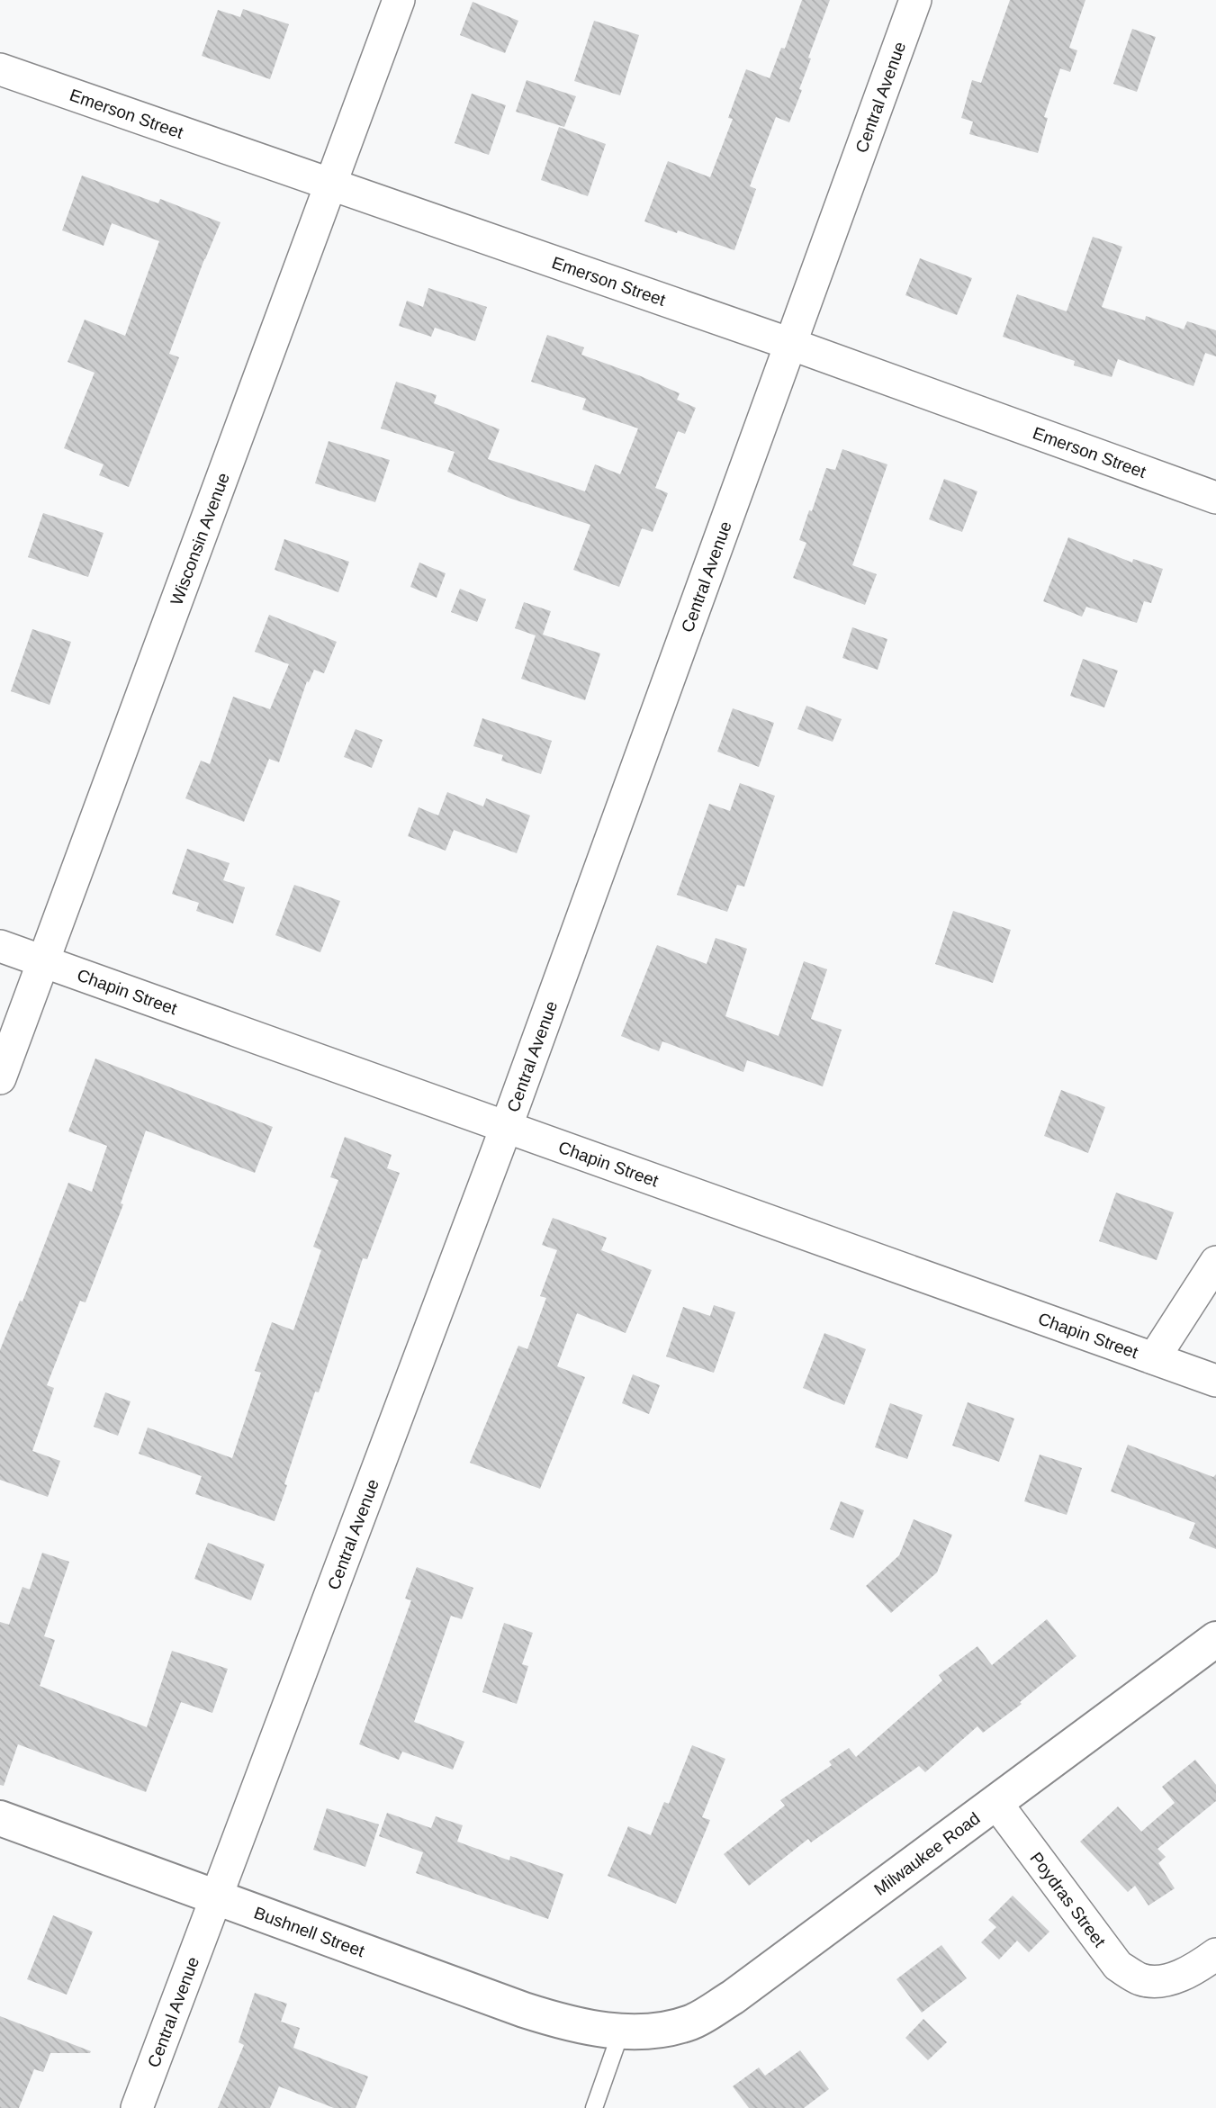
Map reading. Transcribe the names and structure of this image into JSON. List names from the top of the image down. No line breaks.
{"streets":{"street":["Central Avenue","Emerson Street","Wisconsin Avenue","Chapin Street","Milwaukee Road","Poydras Street","Bushnell Street"]},"crossings":[["Central Avenue","Emerson Street"],["Central Avenue","Chapin Street"],["Central Avenue","Bushnell Street"],["Emerson Street","Wisconsin Avenue"],["Wisconsin Avenue","Chapin Street"],["Milwaukee Road","Poydras Street"],["Milwaukee Road","Bushnell Street"]]}
